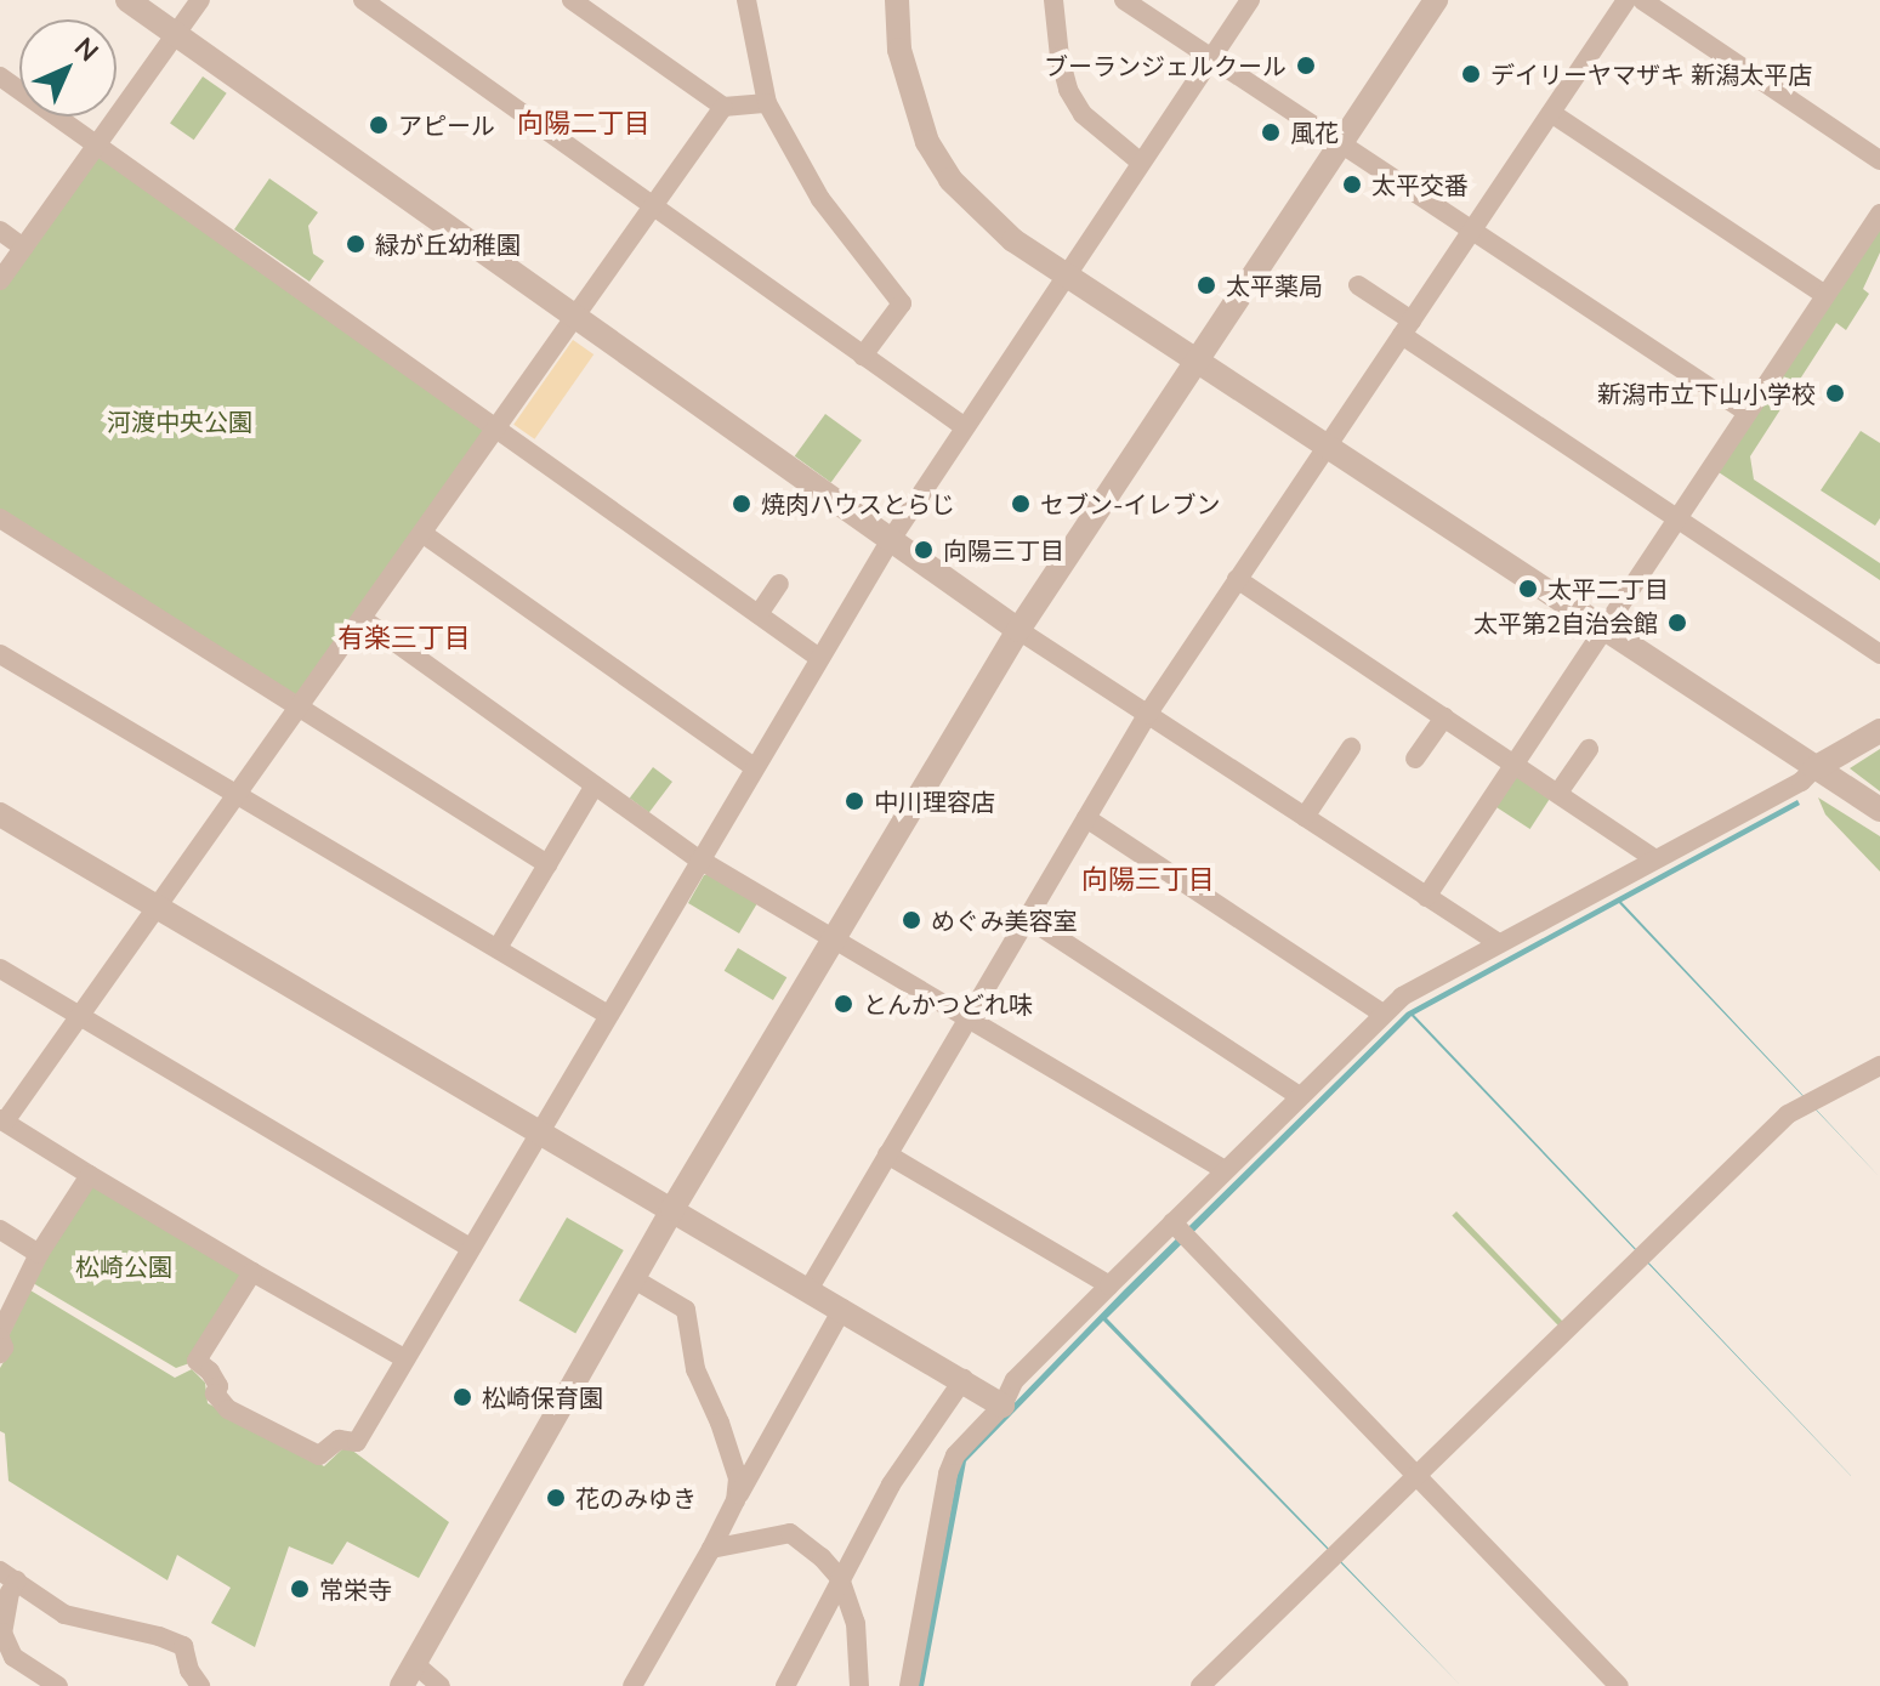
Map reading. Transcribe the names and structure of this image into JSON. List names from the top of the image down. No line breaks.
{"districts":["向陽二丁目","有楽三丁目","向陽三丁目"],"parks":["河渡中央公園","松崎公園"],"places":["ブーランジェルクール","デイリーヤマザキ 新潟太平店","アピール","風花","太平交番","緑が丘幼稚園","太平薬局","新潟市立下山小学校","焼肉ハウスとらじ","セブン-イレブン","向陽三丁目","太平二丁目","太平第2自治会館","中川理容店","めぐみ美容室","とんかつどれ味","松崎保育園","花のみゆき","常栄寺"],"north":"top right"}
